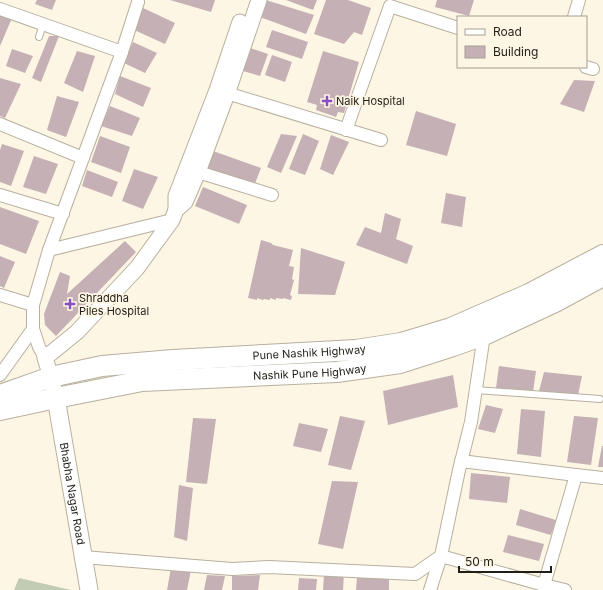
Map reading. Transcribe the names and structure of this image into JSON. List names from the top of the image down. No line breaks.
{"streets":{"highway":["Pune Nashik Highway","Nashik Pune Highway"],"main road":["Bhabha Nagar Road"]},"crossings":[["Nashik Pune Highway","Bhabha Nagar Road"]],"places":{"health":["Naik Hospital","Shraddha Piles Hospital"]},"legend":["Road","Building"],"scale_bar":"50 m"}
